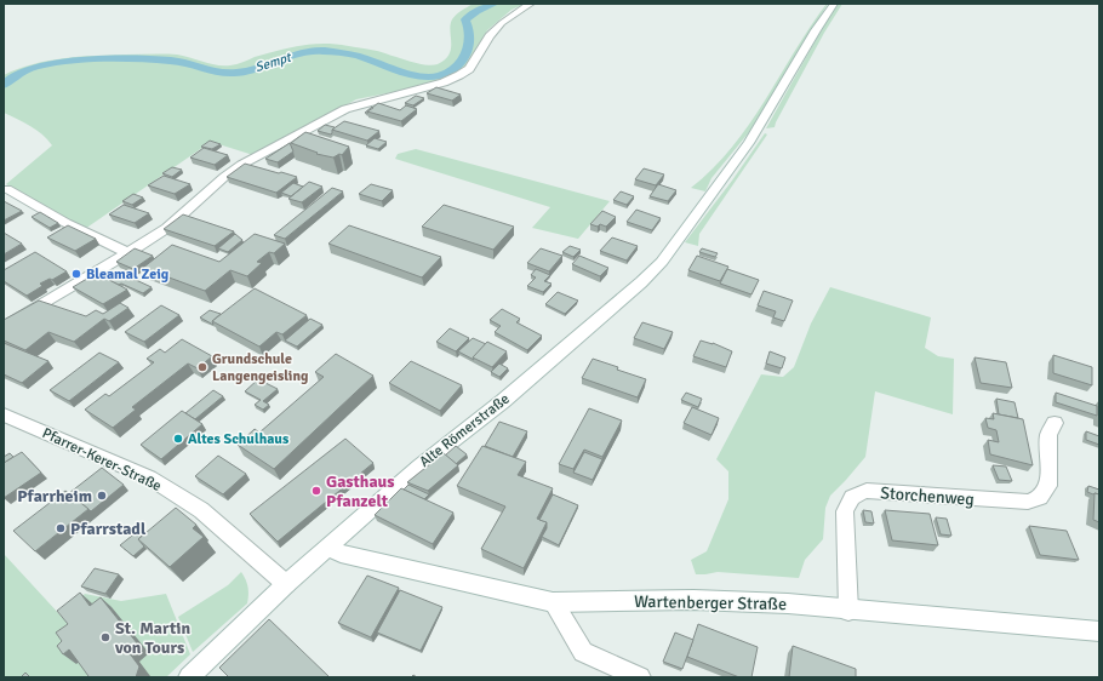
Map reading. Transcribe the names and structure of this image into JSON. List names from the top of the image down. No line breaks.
{"streets":{"street":["Alte Römerstraße","Pfarrer-Kerer-Straße","Storchenweg","Wartenberger Straße"]},"crossings":[["Alte Römerstraße","Pfarrer-Kerer-Straße"],["Alte Römerstraße","Wartenberger Straße"],["Storchenweg","Wartenberger Straße"]],"water":["Sempt"],"places":["Bleamal Zeig","Grundschule Langengeisling","Altes Schulhaus","Gasthaus Pfanzelt","Pfarrheim","Pfarrstadl","St. Martin von Tours"]}
